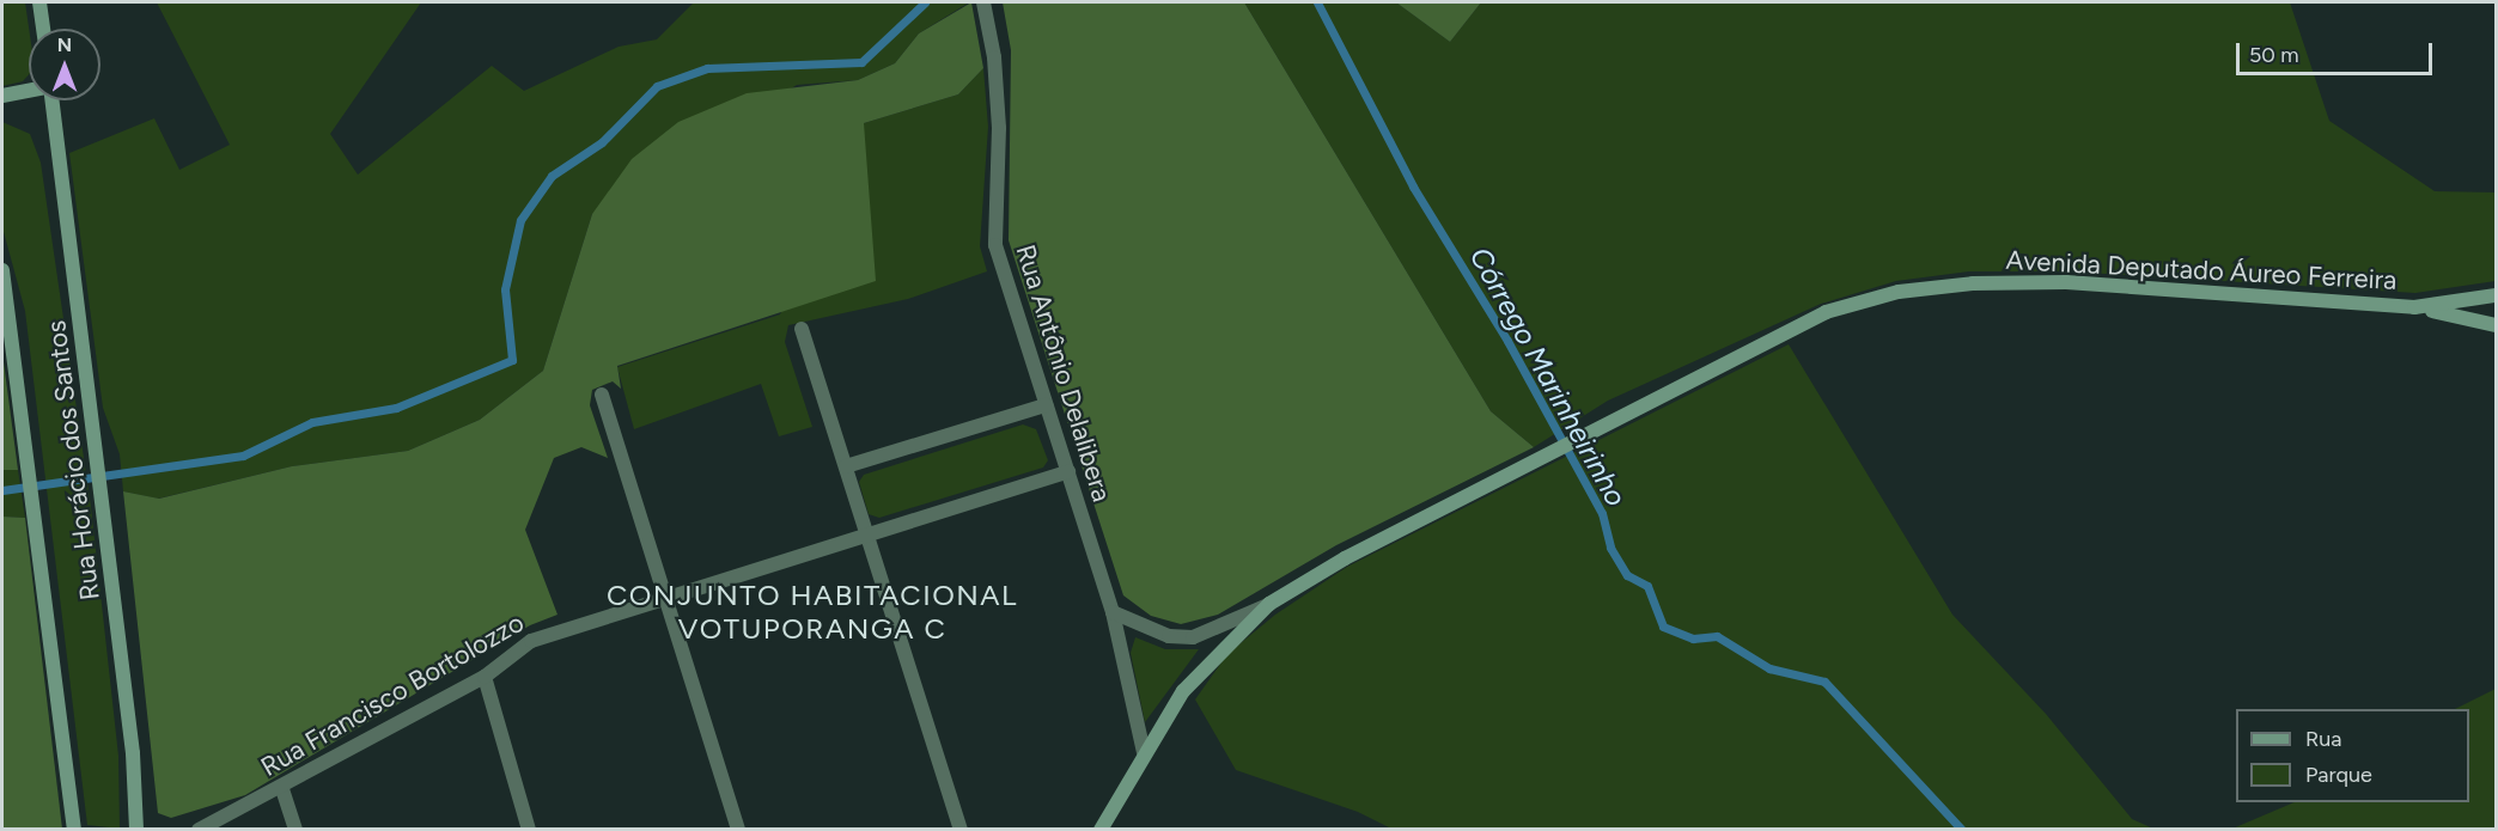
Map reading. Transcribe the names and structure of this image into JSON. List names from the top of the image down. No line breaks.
{"streets":{"main road":["Avenida Deputado Áureo Ferreira","Rua Horácio dos Santos"],"street":["Rua Antônio Delalibera","Rua Francisco Bortolozzo"]},"crossings":[["Avenida Deputado Áureo Ferreira","Rua Antônio Delalibera"],["Rua Antônio Delalibera","Rua Francisco Bortolozzo"]],"districts":["CONJUNTO HABITACIONAL VOTUPORANGA C"],"water":["Córrego Marinheirinho"],"legend":["Rua","Parque"],"scale_bar":"50 m","north":"top"}
